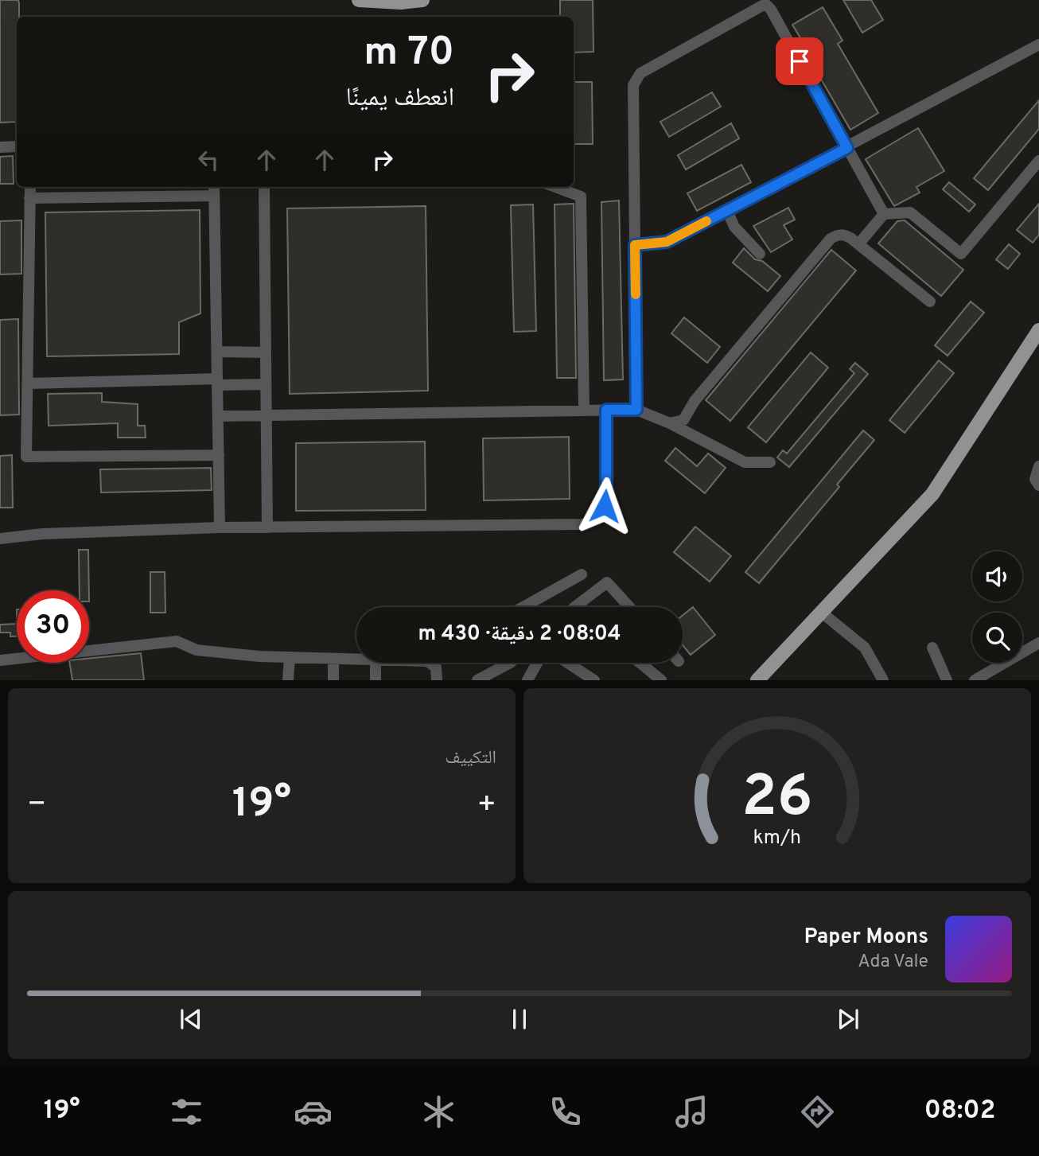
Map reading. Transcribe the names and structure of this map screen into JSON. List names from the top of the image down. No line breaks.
{"page":{"turn":["70 m","انعطف يمينًا"],"limit":"30","trip":"08:04 · 2 دقيقة · 430 m","tile":"التكييف","heat":["−","19°","+"],"song":["Paper Moons","Ada Vale"],"tabs":["08:02","19°"],"gauge":["26","km/h"]}}
